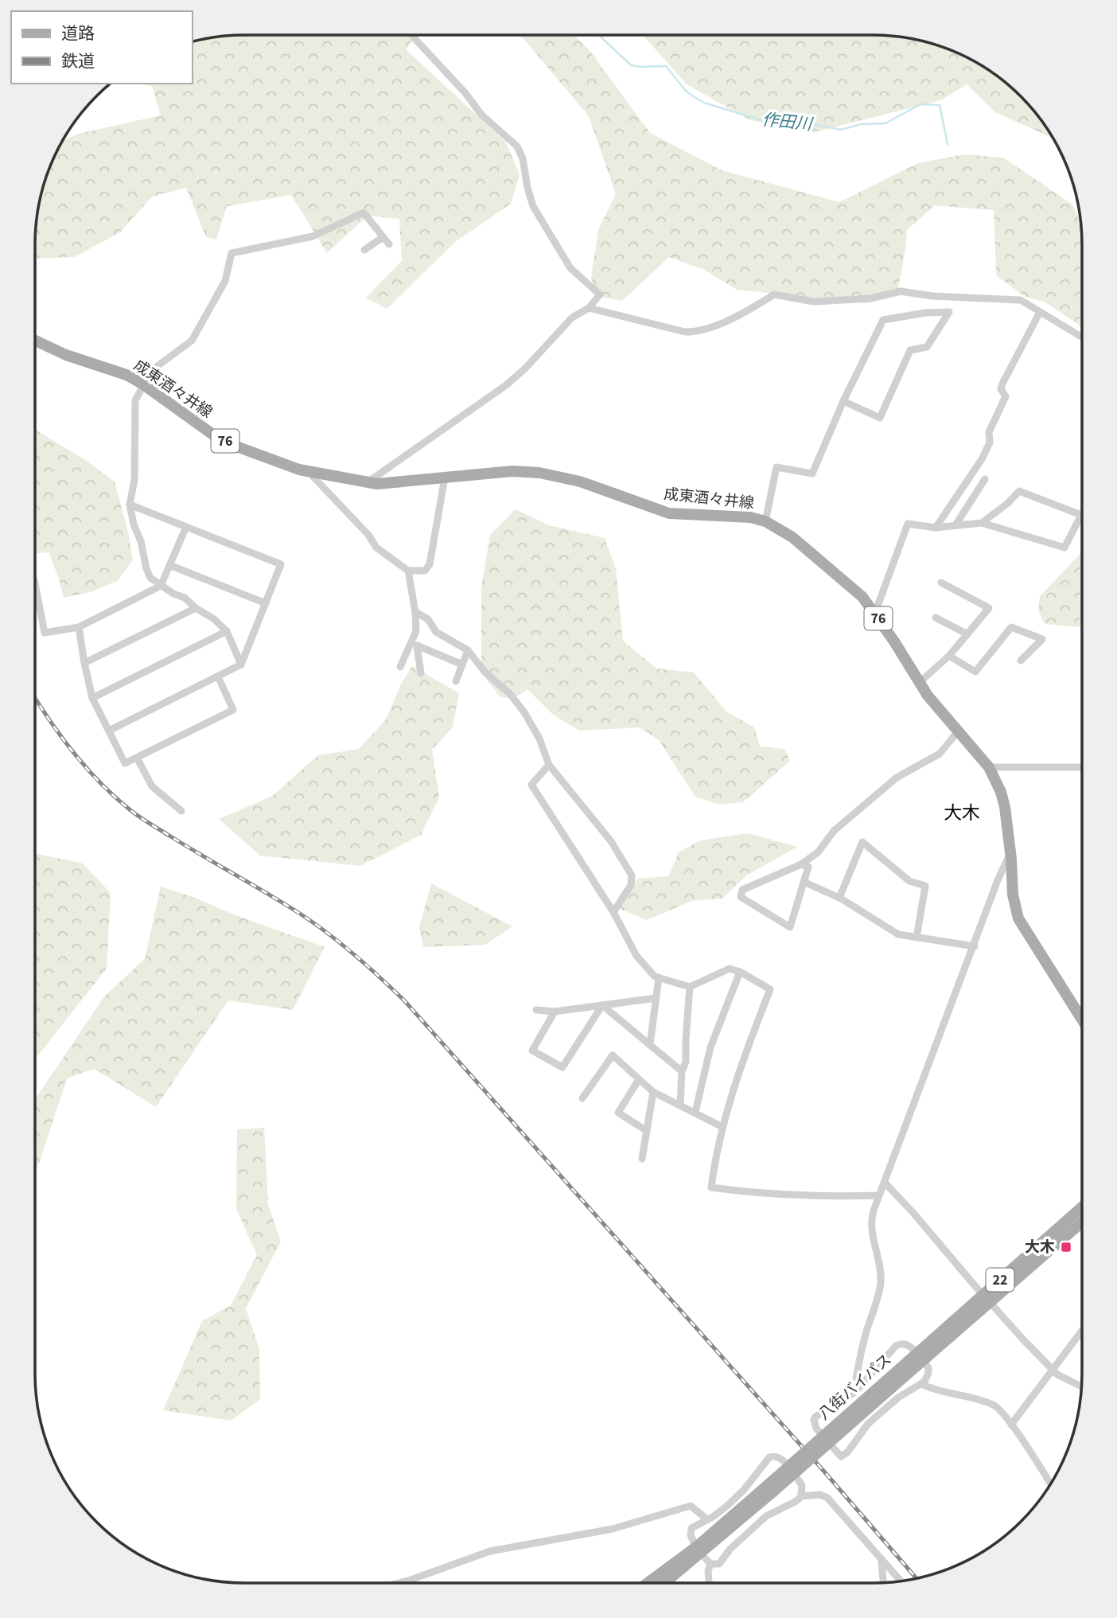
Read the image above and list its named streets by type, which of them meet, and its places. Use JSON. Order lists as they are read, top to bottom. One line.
{"streets":{"main road":["成東酒々井線","76","22","八街バイパス"]},"districts":["大木"],"water":["作田川"],"places":{"transit":["大木"]},"legend":["道路","鉄道"]}
